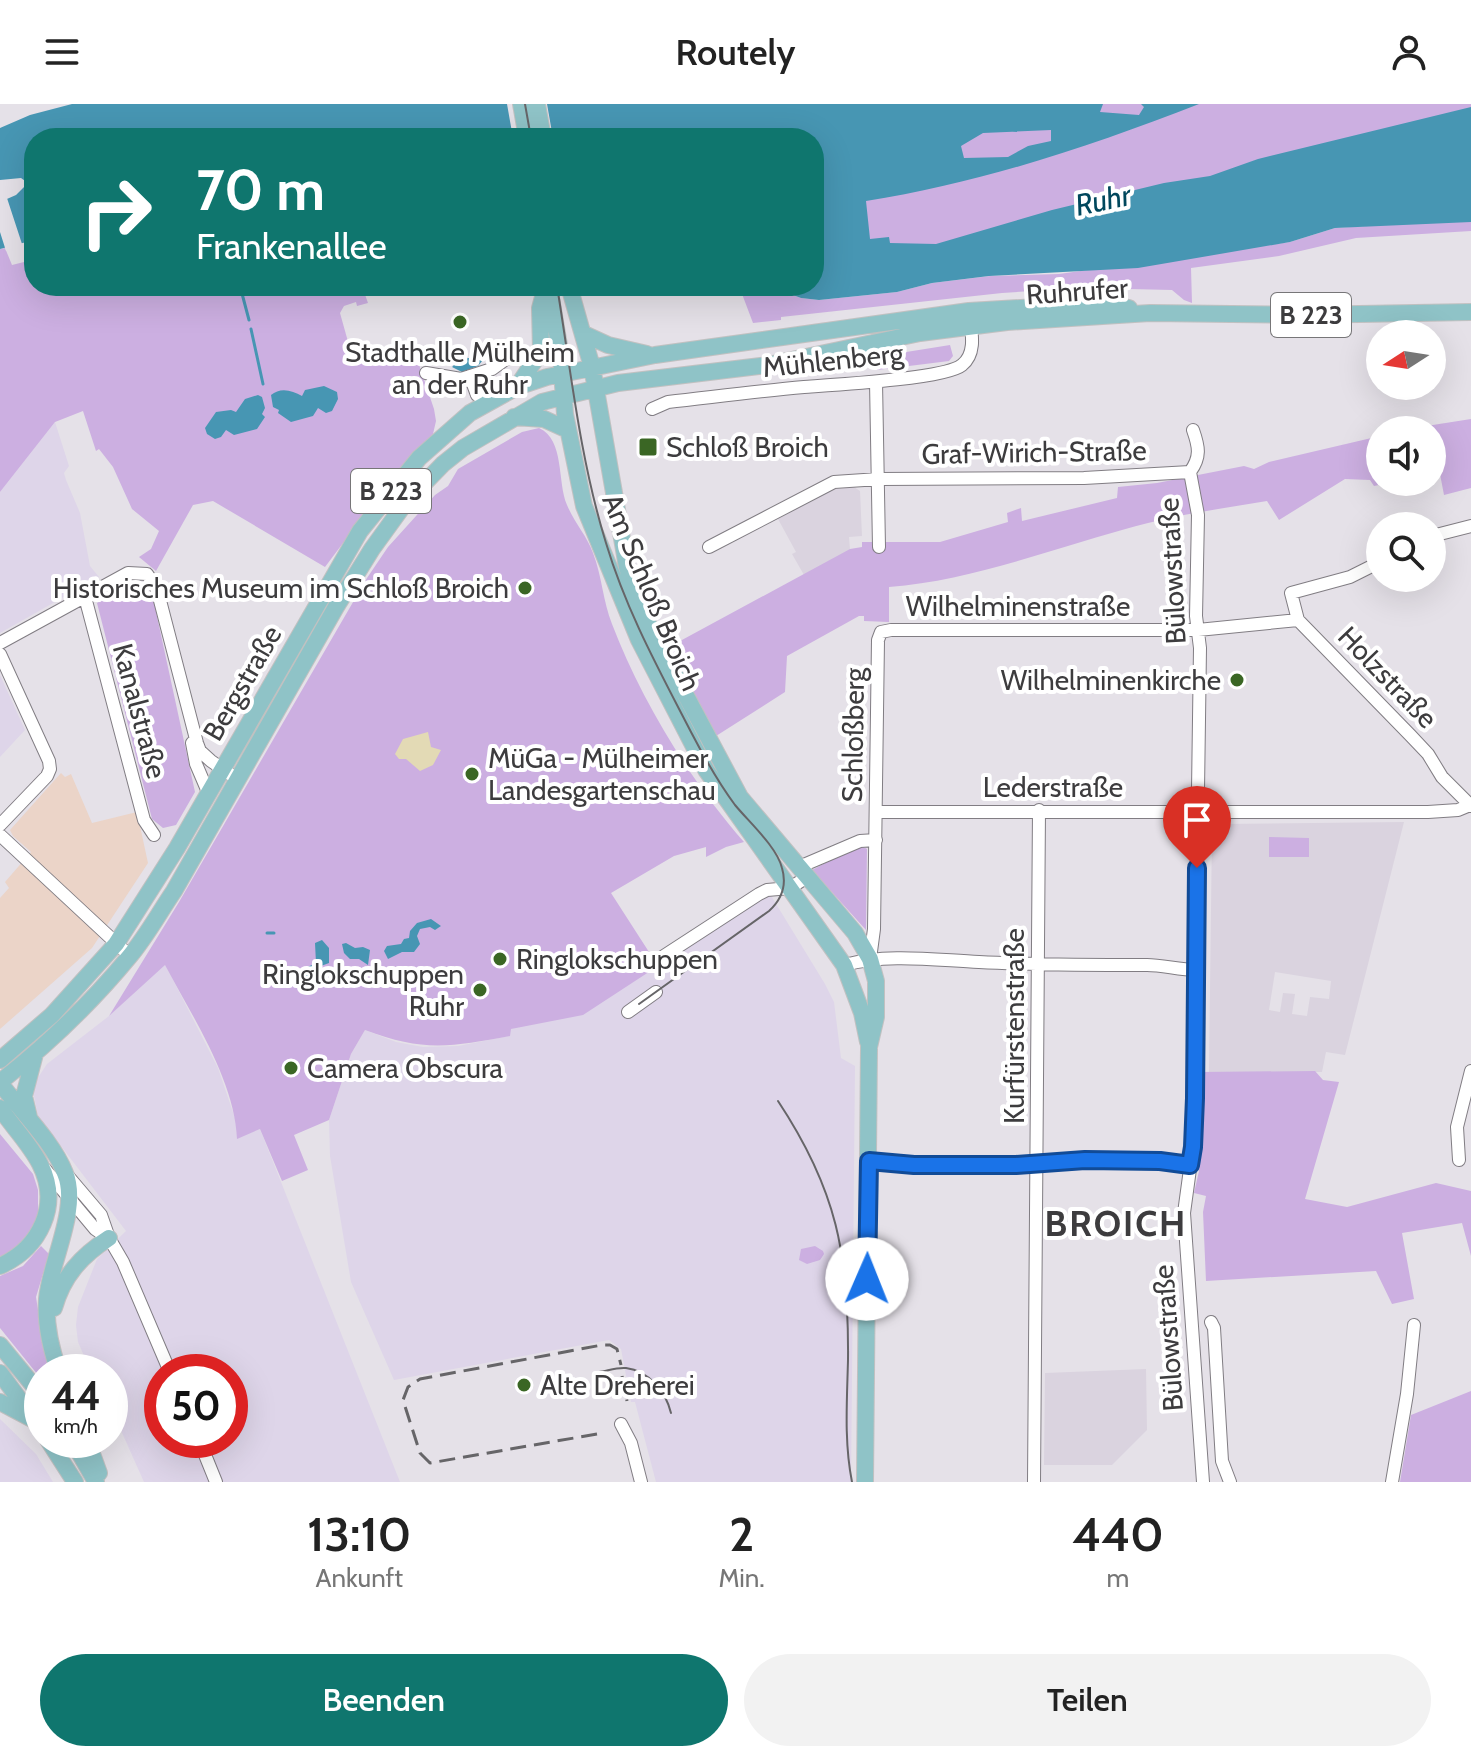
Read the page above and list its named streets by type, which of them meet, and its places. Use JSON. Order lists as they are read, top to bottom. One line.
{"streets":{"main road":["Ruhrufer","B 223","Am Schloß Broich","Bergstraße"],"street":["Mühlenberg","Graf-Wirich-Straße","Bülowstraße","Wilhelminenstraße","Holzstraße","Kanalstraße","Schloßberg","Lederstraße","Kurfürstenstraße"]},"crossings":[["Ruhrufer","Mühlenberg"],["Ruhrufer","Am Schloß Broich"],["Ruhrufer","Bergstraße"],["Graf-Wirich-Straße","Bülowstraße"],["Bülowstraße","Wilhelminenstraße"],["Bülowstraße","Lederstraße"],["Am Schloß Broich","Bergstraße"],["Am Schloß Broich","Schloßberg"],["Wilhelminenstraße","Holzstraße"],["Wilhelminenstraße","Schloßberg"],["Holzstraße","Lederstraße"],["Schloßberg","Lederstraße"],["Lederstraße","Kurfürstenstraße"]],"districts":["BROICH"],"water":["Ruhr"],"places":{"other":["Stadthalle Mülheim an der Ruhr","Historisches Museum im Schloß Broich","Wilhelminenkirche","MüGa - Mülheimer Landesgartenschau","Ringlokschuppen","Ringlokschuppen Ruhr","Camera Obscura","Alte Dreherei"],"transit":["Schloß Broich"]},"north":"left","page":{"header":"Routely","turn":["70 m","Frankenallee"],"speed":"44 km/h","limit":"50","eta":["13:10","Ankunft","2","Min.","440","m"],"buttons":["Beenden","Teilen"]}}
